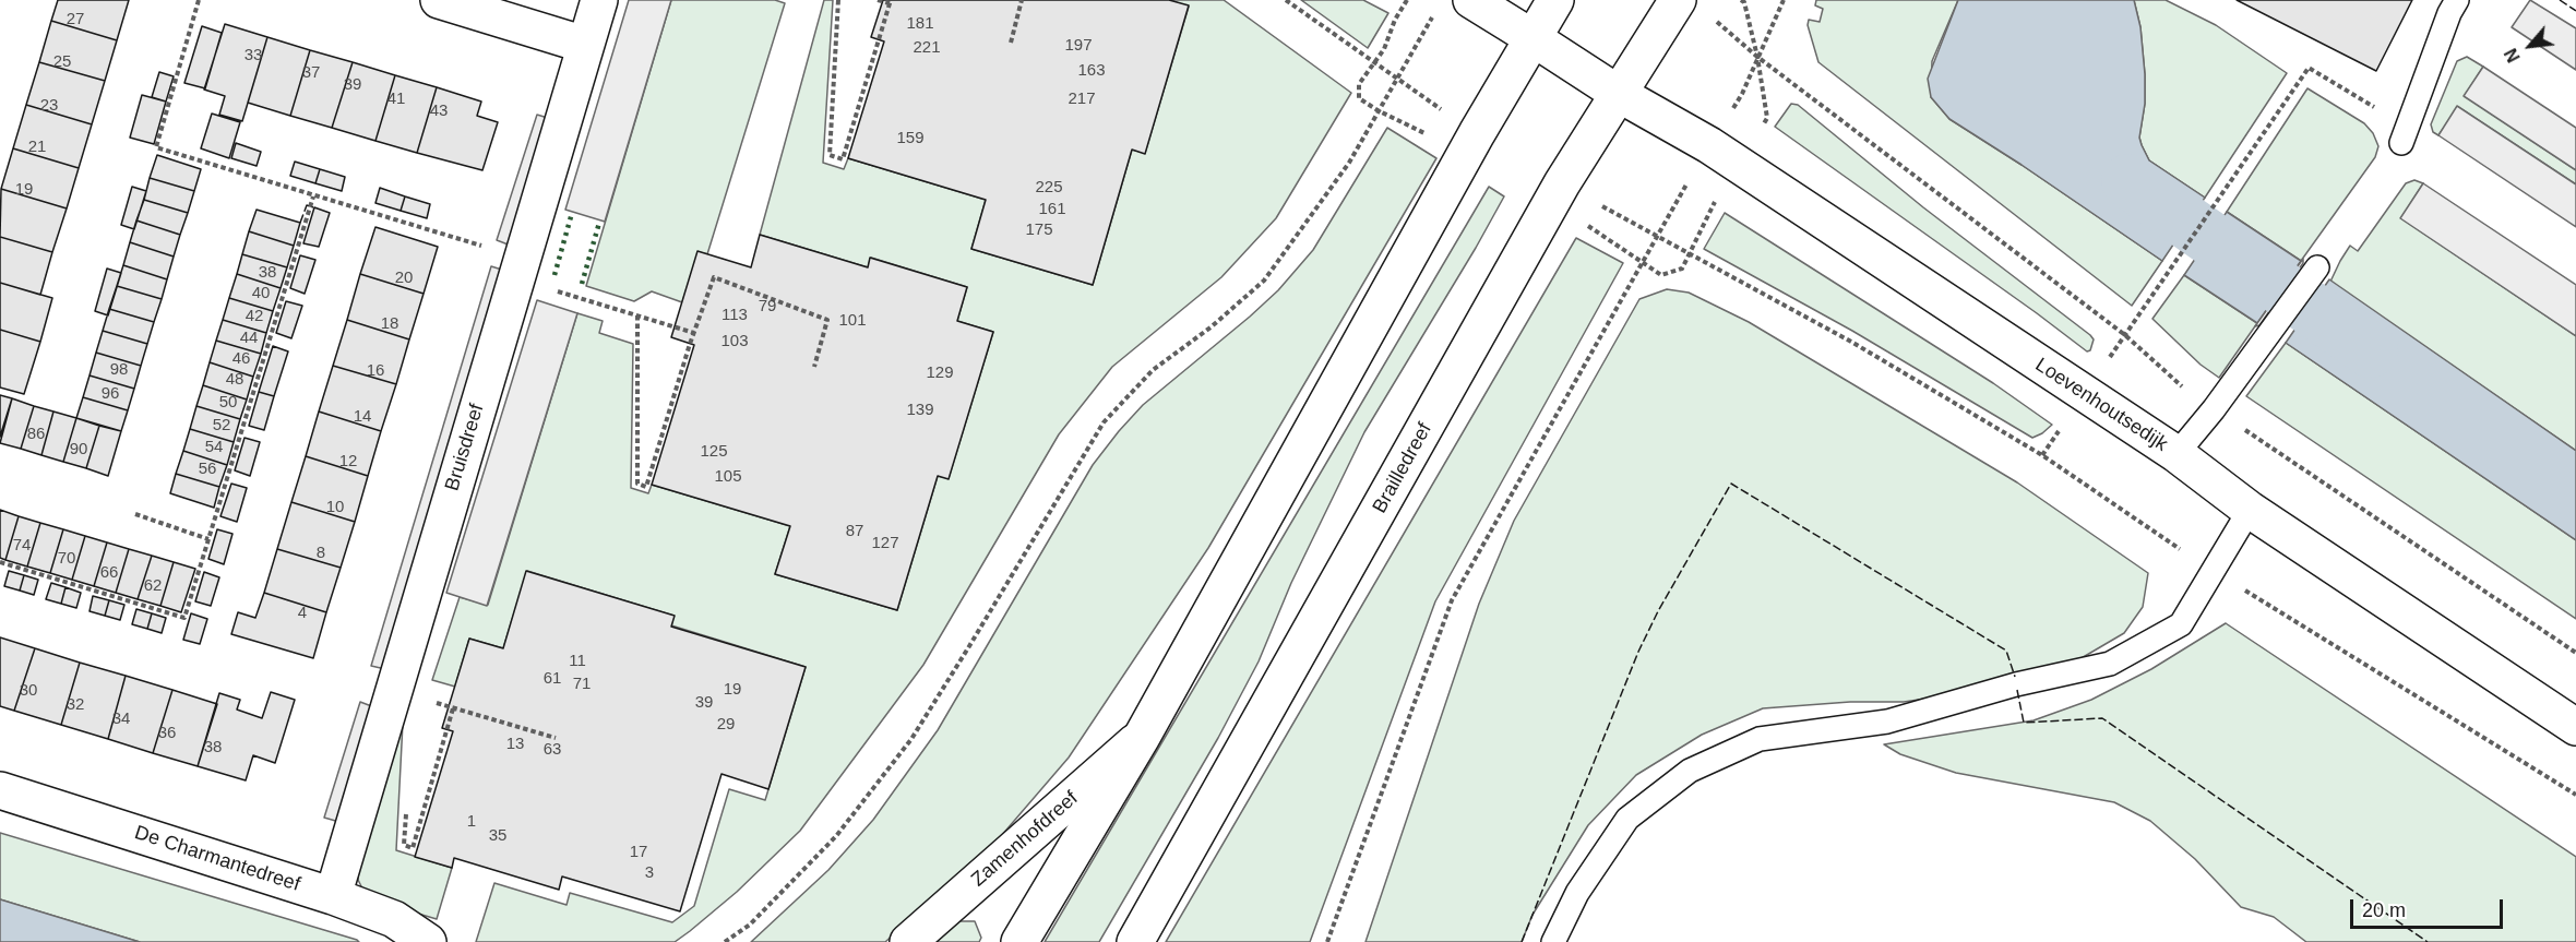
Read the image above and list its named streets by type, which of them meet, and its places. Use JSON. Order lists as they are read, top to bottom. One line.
{"streets":{"street":["Loevenhoutsedijk","Bruisdreef","Brailledreef","Zamenhofdreef","De Charmantedreef"]},"crossings":[["Loevenhoutsedijk","Brailledreef"],["Bruisdreef","De Charmantedreef"]],"house_numbers":["27","181","197","221","33","25","163","37","39","41","217","23","43","159","21","225","19","161","175","38","20","40","79","113","42","101","18","44","103","46","98","16","129","48","96","50","139","14","52","86","54","90","125","12","56","105","10","87","127","74","8","70","66","62","4","11","61","71","19","30","39","32","34","29","36","13","38","63","1","35","17","3"],"scale_bar":"20 m","north":"bottom left"}
